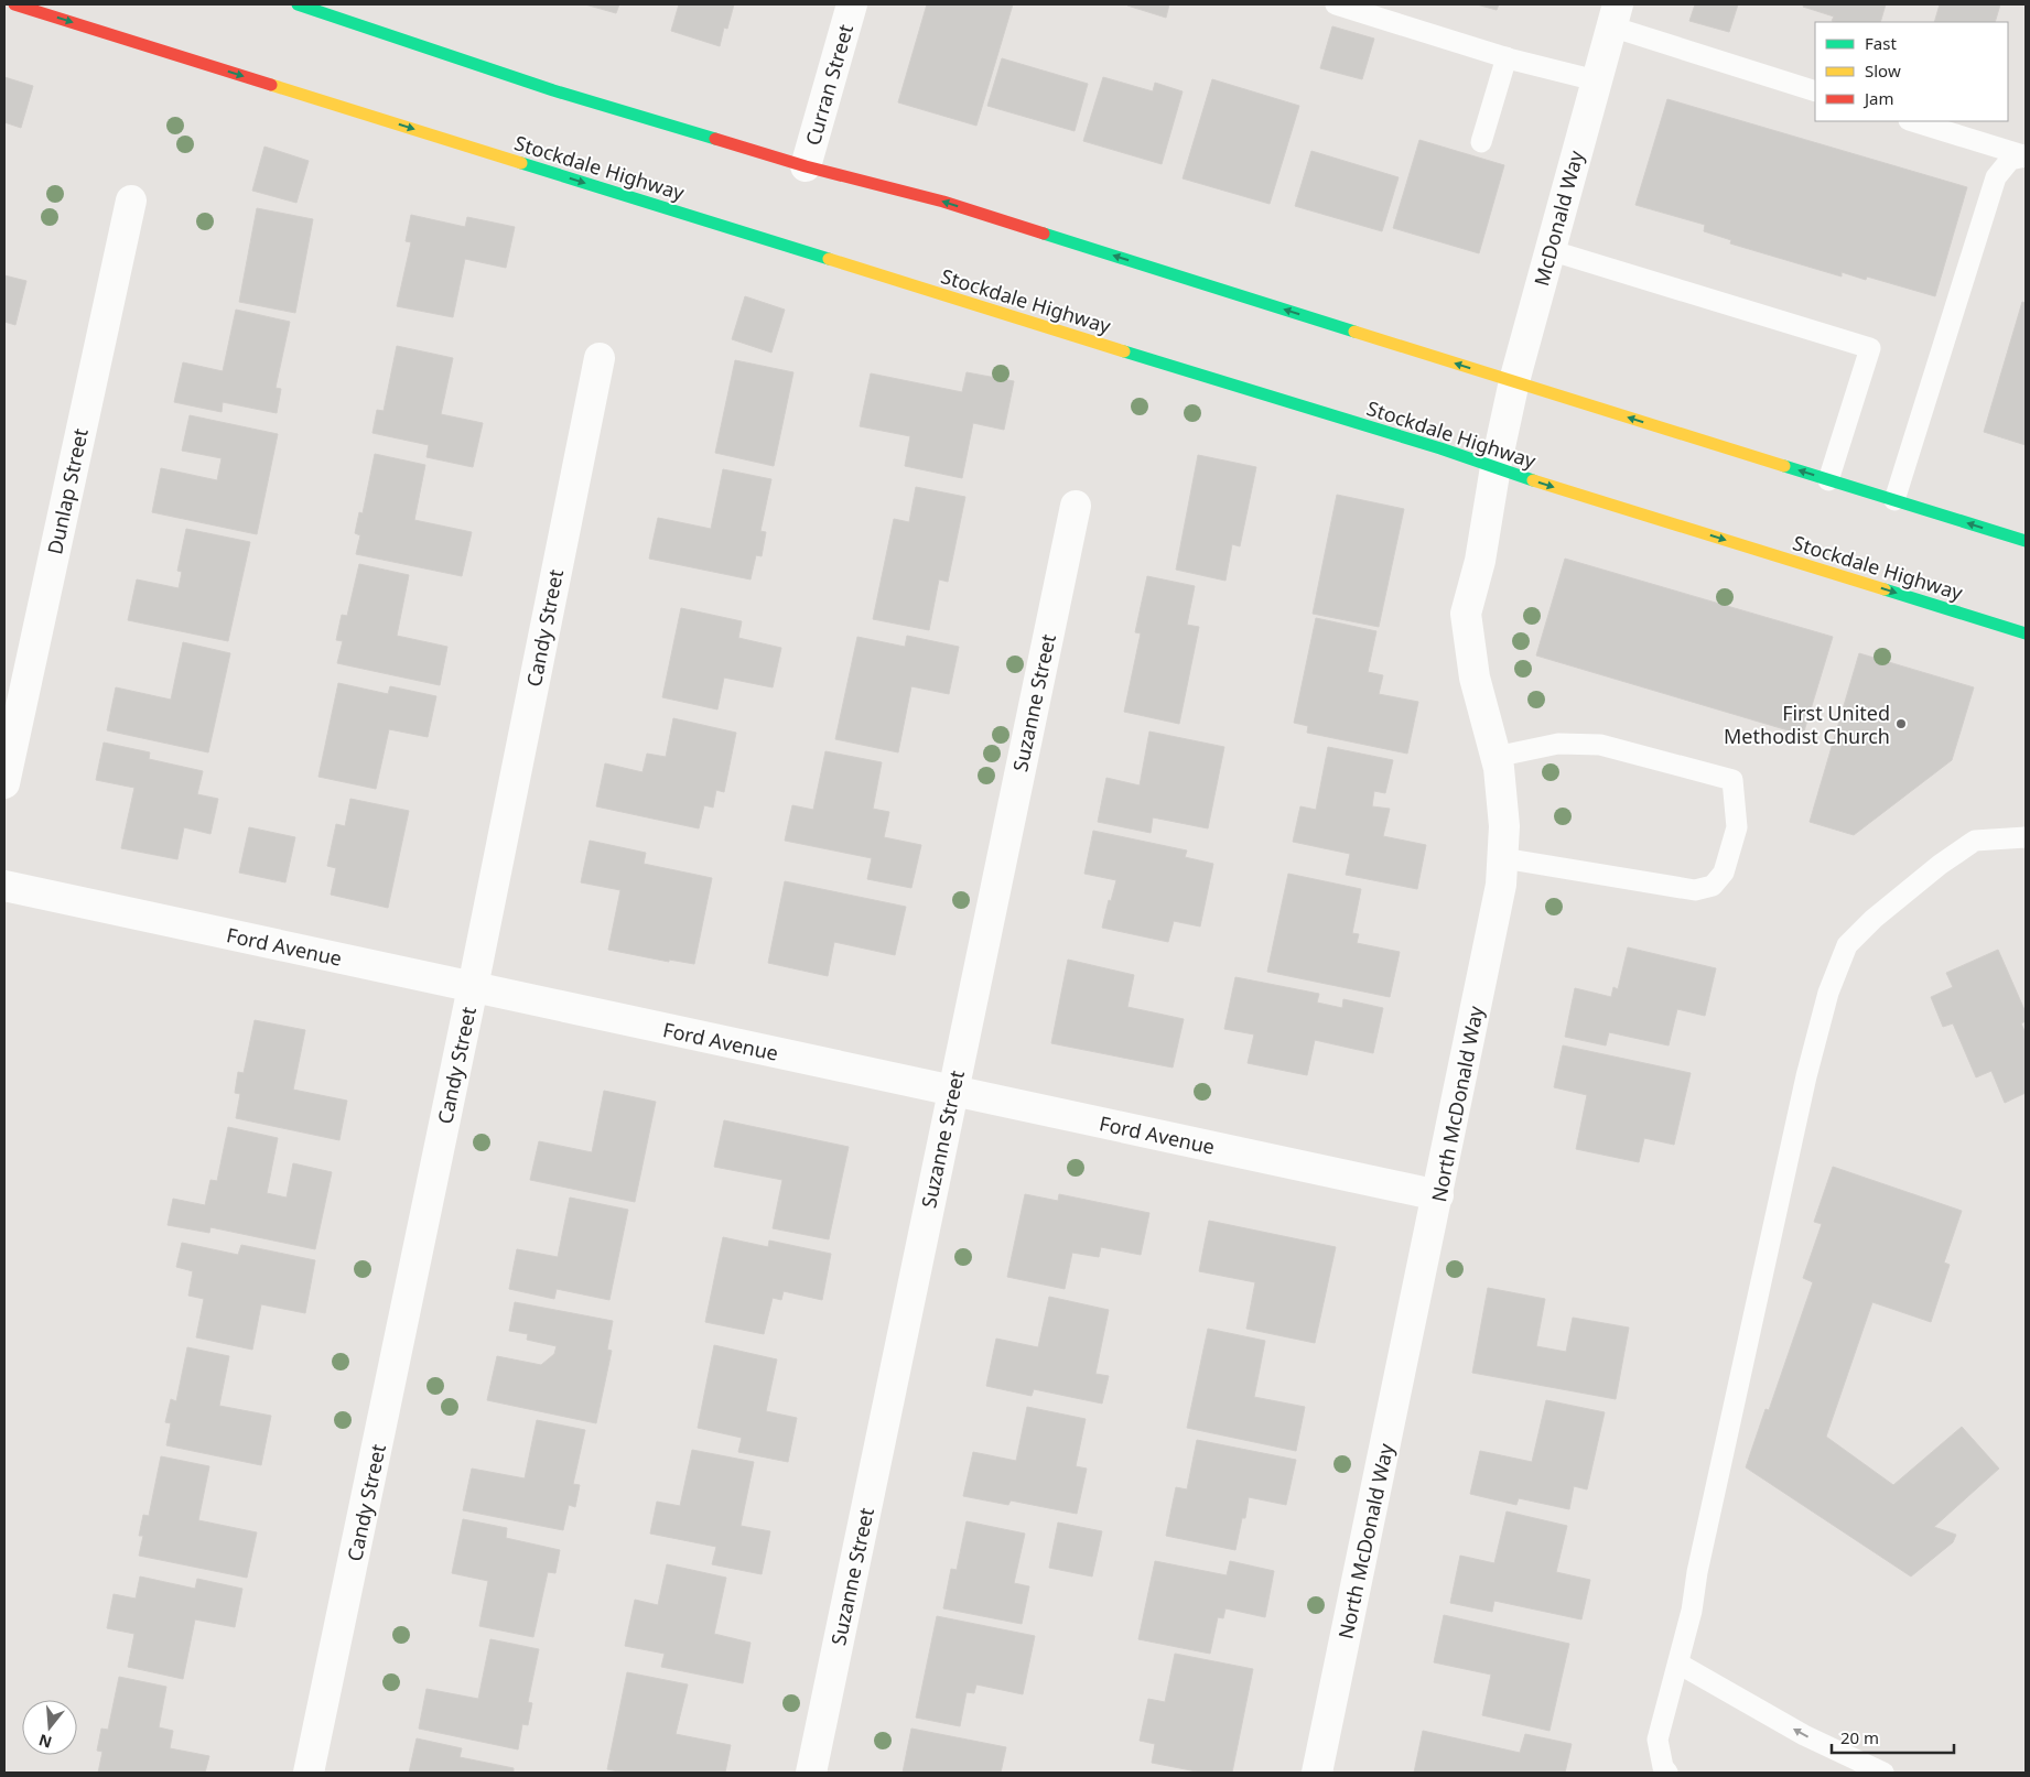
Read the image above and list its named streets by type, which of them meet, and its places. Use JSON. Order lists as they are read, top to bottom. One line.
{"streets":{"main road":["Stockdale Highway"],"street":["Curran Street","McDonald Way","Dunlap Street","Candy Street","Suzanne Street","Ford Avenue","North McDonald Way"]},"crossings":[["Stockdale Highway","North McDonald Way"],["McDonald Way","North McDonald Way"],["Candy Street","Ford Avenue"],["Suzanne Street","Ford Avenue"],["Ford Avenue","North McDonald Way"]],"places":["First United Methodist Church"],"legend":["Fast","Slow","Jam"],"scale_bar":"20 m","north":"bottom"}
